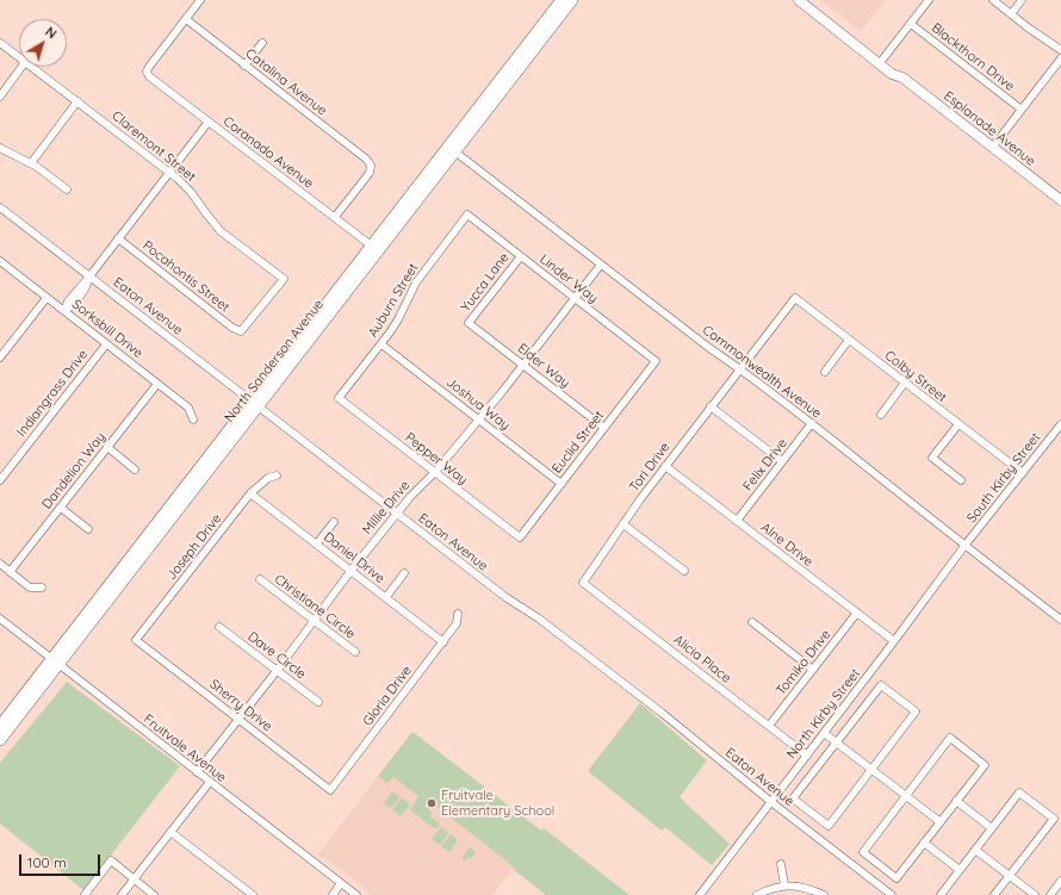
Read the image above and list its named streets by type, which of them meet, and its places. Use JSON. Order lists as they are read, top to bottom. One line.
{"streets":{"highway":["North Sanderson Avenue"],"main road":["Esplanade Avenue"],"street":["Blackthorn Drive","Catalina Avenue","Claremont Street","Coranado Avenue","Pocahontis Street","Linder Way","Yucca Lane","Auburn Street","Eaton Avenue","Sorksbill Drive","Elder Way","Commonwealth Avenue","Colby Street","Indiangrass Drive","Joshua Way","Euclid Street","Pepper Way","Felix Drive","Tori Drive","Dandelion Way","South Kirby Street","Millie Drive","Alne Drive","Joseph Drive","Daniel Drive","Christiane Circle","Dave Circle","Alicia Place","Tomiko Drive","Gloria Drive","Sherry Drive","North Kirby Street","Fruitvale Avenue"]},"crossings":[["Catalina Avenue","Coranado Avenue"],["Claremont Street","Pocahontis Street"],["Coranado Avenue","North Sanderson Avenue"],["Linder Way","Yucca Lane"],["Linder Way","Auburn Street"],["Linder Way","Euclid Street"],["Linder Way","Millie Drive"],["Yucca Lane","Elder Way"],["Auburn Street","Joshua Way"],["Auburn Street","Pepper Way"],["Eaton Avenue","North Sanderson Avenue"],["Eaton Avenue","Millie Drive"],["Eaton Avenue","North Kirby Street"],["Sorksbill Drive","Indiangrass Drive"],["Sorksbill Drive","Dandelion Way"],["North Sanderson Avenue","Commonwealth Avenue"],["North Sanderson Avenue","Fruitvale Avenue"],["Elder Way","Euclid Street"],["Elder Way","Millie Drive"],["Commonwealth Avenue","Felix Drive"],["Commonwealth Avenue","Tori Drive"],["Commonwealth Avenue","South Kirby Street"],["Commonwealth Avenue","Millie Drive"],["Commonwealth Avenue","North Kirby Street"],["Colby Street","Tori Drive"],["Colby Street","South Kirby Street"],["Joshua Way","Euclid Street"],["Joshua Way","Millie Drive"],["Euclid Street","Pepper Way"],["Pepper Way","Millie Drive"],["Felix Drive","Alne Drive"],["Tori Drive","Alne Drive"],["Tori Drive","Alicia Place"],["South Kirby Street","North Kirby Street"],["Millie Drive","Daniel Drive"],["Millie Drive","Christiane Circle"],["Millie Drive","Dave Circle"],["Millie Drive","Sherry Drive"],["Millie Drive","Fruitvale Avenue"],["Alne Drive","Tomiko Drive"],["Alne Drive","North Kirby Street"],["Joseph Drive","Daniel Drive"],["Joseph Drive","Sherry Drive"],["Daniel Drive","Gloria Drive"],["Alicia Place","Tomiko Drive"],["Alicia Place","North Kirby Street"],["Gloria Drive","Sherry Drive"]],"places":["Fruitvale Elementary School"],"scale_bar":"100 m","north":"top right"}
